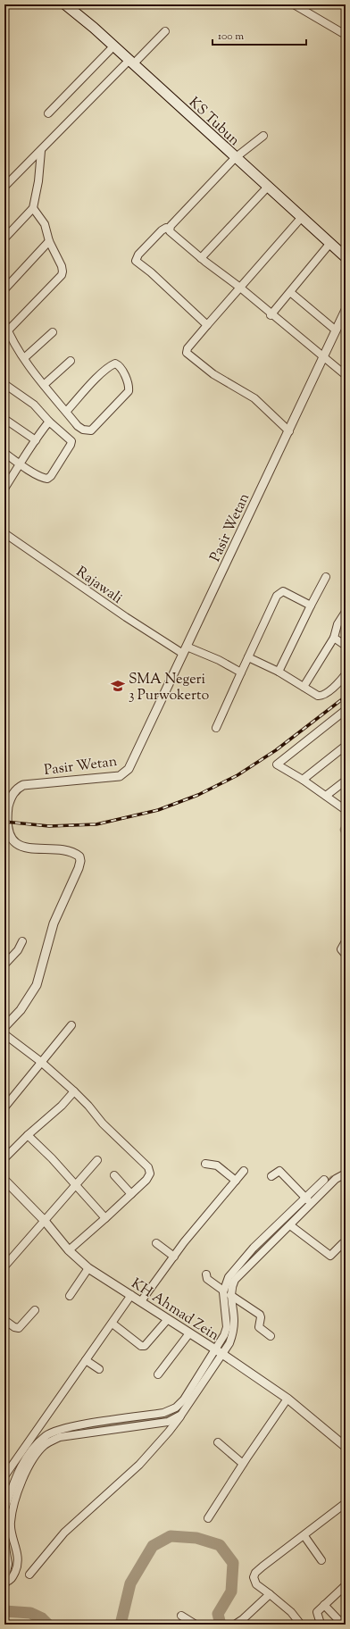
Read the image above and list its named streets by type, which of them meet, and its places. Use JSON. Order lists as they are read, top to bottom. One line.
{"streets":{"main road":["KS Tubun"],"street":["Pasir Wetan","Rajawali","KH Ahmad Zein"]},"crossings":[["Pasir Wetan","Rajawali"]],"places":{"school or university":["SMA Negeri 3 Purwokerto"]},"scale_bar":"100 m"}
